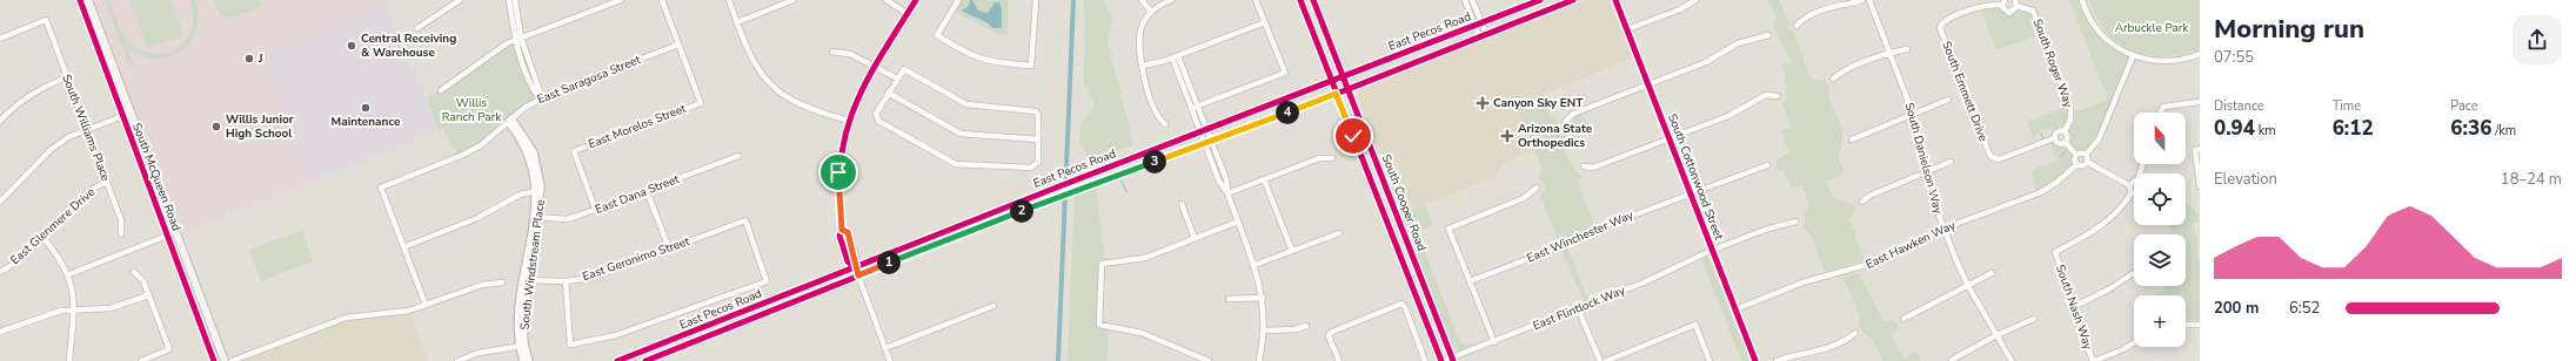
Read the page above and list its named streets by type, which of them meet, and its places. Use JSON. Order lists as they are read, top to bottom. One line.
{"streets":{"main road":["East Pecos Road","South McQueen Road","South Cooper Road"],"street":["South Roger Way","East Saragosa Street","South Emmett Drive","East Morelos Street","South Williams Place","South Danielson Way","South Cottonwood Street","East Dana Street","East Glenmere Drive","East Winchester Way","East Hawken Way","East Geronimo Street","South Windstream Place","South Nash Way","East Flintlock Way"]},"crossings":[["East Pecos Road","South Cooper Road"],["South Roger Way","South Emmett Drive"],["East Saragosa Street","East Morelos Street"],["East Saragosa Street","South Windstream Place"],["East Morelos Street","East Dana Street"],["South Williams Place","East Glenmere Drive"],["South Danielson Way","East Hawken Way"],["South Cottonwood Street","East Winchester Way"],["South Cottonwood Street","East Hawken Way"],["South Cottonwood Street","East Flintlock Way"],["East Dana Street","South Windstream Place"],["South Cooper Road","East Flintlock Way"],["East Geronimo Street","South Windstream Place"]],"parks":["Arbuckle Park","Willis Ranch Park"],"places":{"other":["Central Receiving & Warehouse","J","Maintenance","Willis Junior High School"],"health":["Canyon Sky ENT","Arizona State Orthopedics"]},"north":"top","page":{"heading":["Morning run","07:55"],"stats":[["Distance","0.94 km"],["Time","6:12"],["Pace","6:36 /km"]],"pins":["4","3","2","1"],"map_buttons":"+","chart":["Elevation","18–24 m"],"list":[{"name":"200 m","note":"6:52"}]}}
